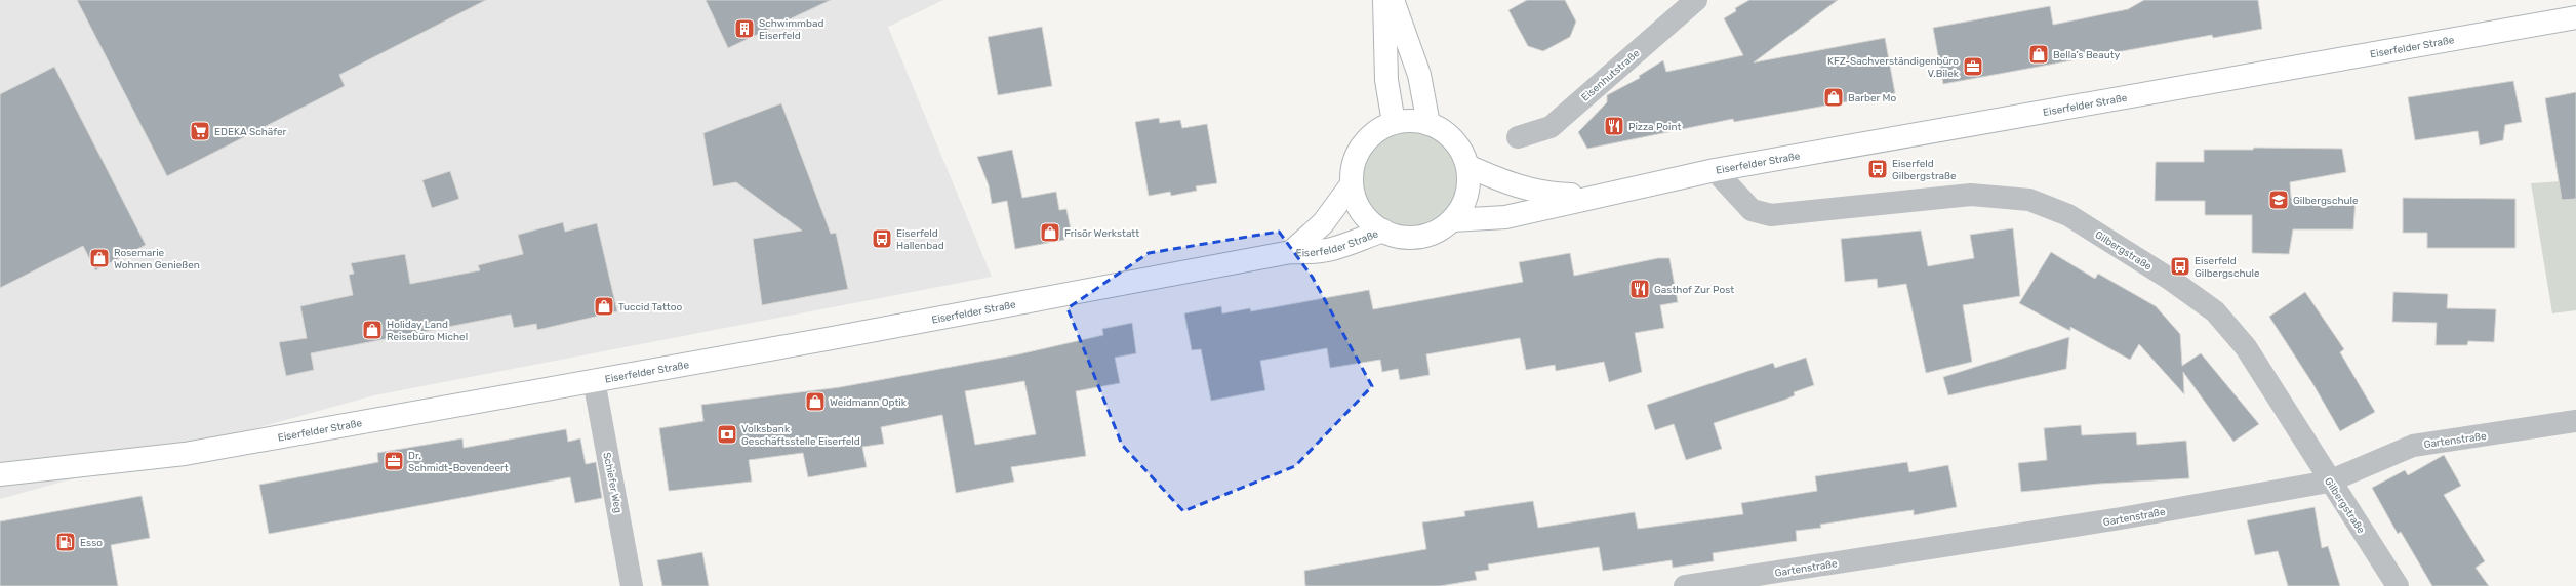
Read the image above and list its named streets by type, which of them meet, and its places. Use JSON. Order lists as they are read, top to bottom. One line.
{"streets":{"main road":["Eiserfelder Straße"],"street":["Eisenhutstraße","Gilbergstraße","Gartenstraße","Schiefer Weg"]},"crossings":[["Eiserfelder Straße","Gilbergstraße"],["Eiserfelder Straße","Schiefer Weg"],["Gilbergstraße","Gartenstraße"]],"places":{"building":["Schwimmbad Eiserfeld"],"shop":["Bella's Beauty","Barber Mo","Frisör Werkstatt","Rosemarie Wohnen Genießen","Tuccid Tattoo","Holiday Land Reisebüro Michel","Weidmann Optik"],"office":["KFZ-Sachverständigenbüro V.Bilek","Dr. Schmidt-Bovendeert"],"restaurant":["Pizza Point","Gasthof Zur Post"],"supermarket":["EDEKA Schäfer"],"bus stop":["Eiserfeld Gilbergstraße","Eiserfeld Hallenbad","Eiserfeld Gilbergschule"],"school or university":["Gilbergschule"],"bank":["Volksbank Geschäftsstelle Eiserfeld"],"fuel station":["Esso"]}}
